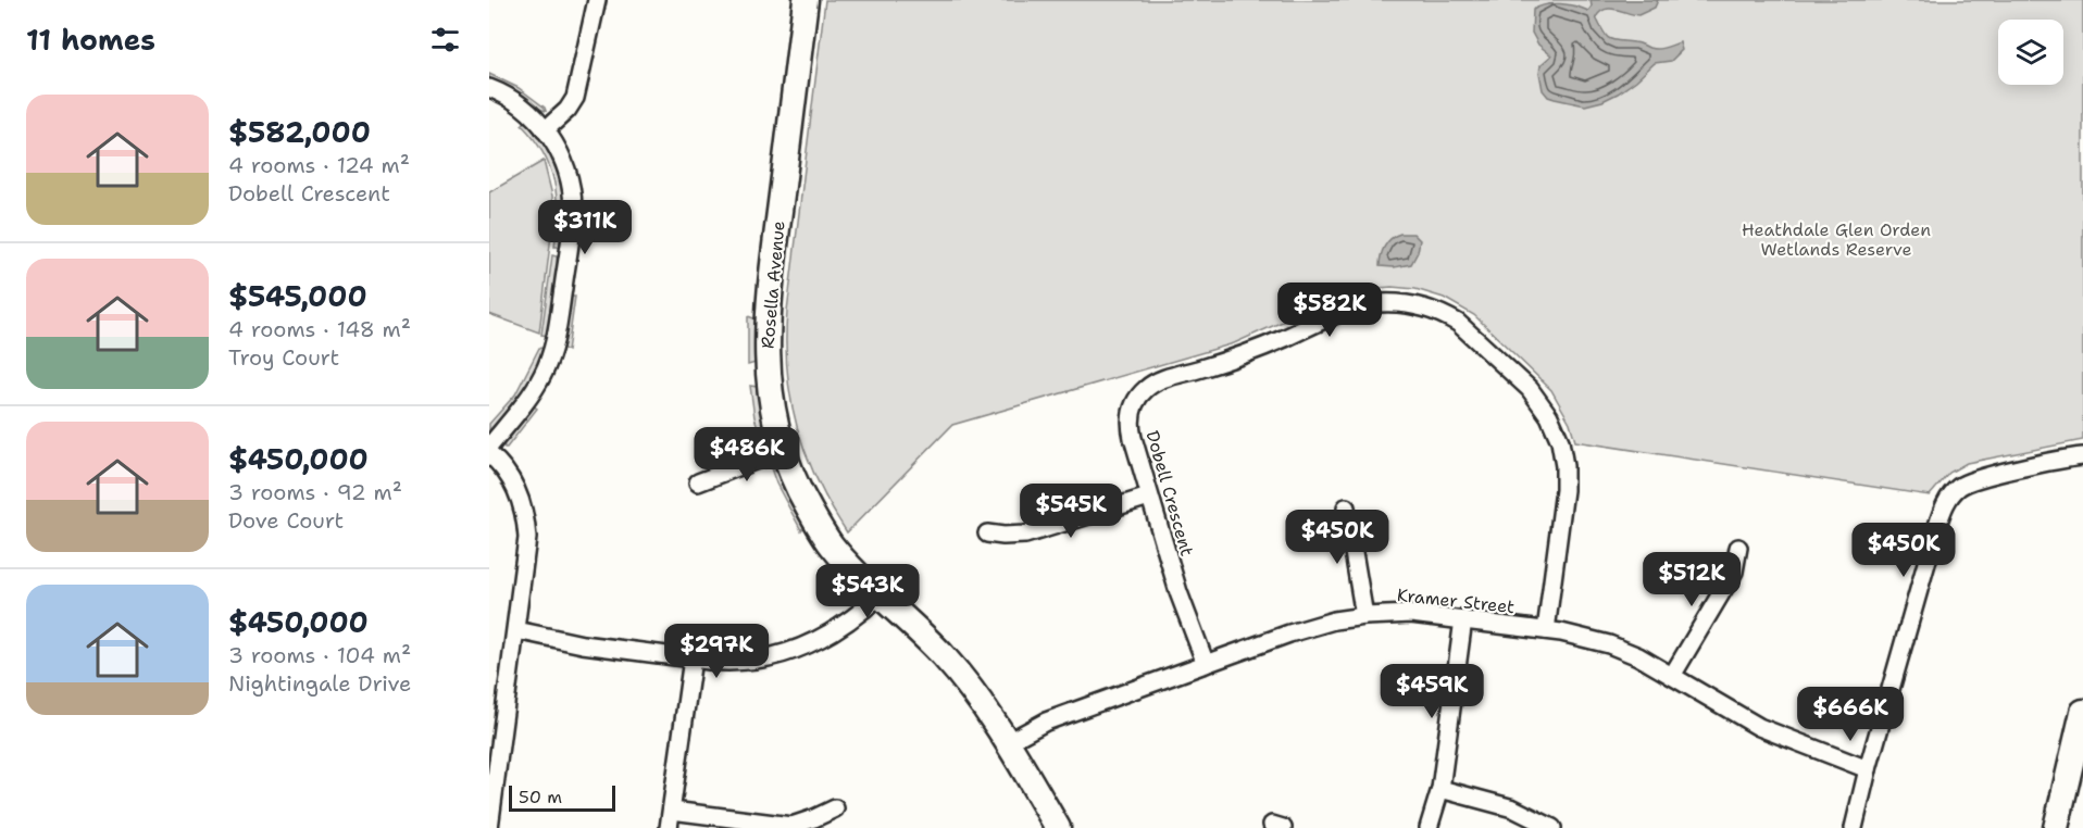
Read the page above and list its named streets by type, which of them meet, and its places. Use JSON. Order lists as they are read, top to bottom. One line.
{"streets":{"street":["Rosella Avenue","Dobell Crescent","Kramer Street"]},"crossings":[["Rosella Avenue","Kramer Street"],["Dobell Crescent","Kramer Street"]],"parks":["Heathdale Glen Orden Wetlands Reserve"],"scale_bar":"50 m","page":{"heading":"11 homes","list":[{"name":"$582,000","note":"4 rooms · 124 m² · Dobell Crescent"},{"name":"$545,000","note":"4 rooms · 148 m² · Troy Court"},{"name":"$450,000","note":"3 rooms · 92 m² · Dove Court"},{"name":"$450,000","note":"3 rooms · 104 m² · Nightingale Drive"}],"price":["$311K","$582K","$486K","$545K","$450K","$450K","$512K","$543K","$297K","$459K","$666K"],"scale":"50 m"}}
